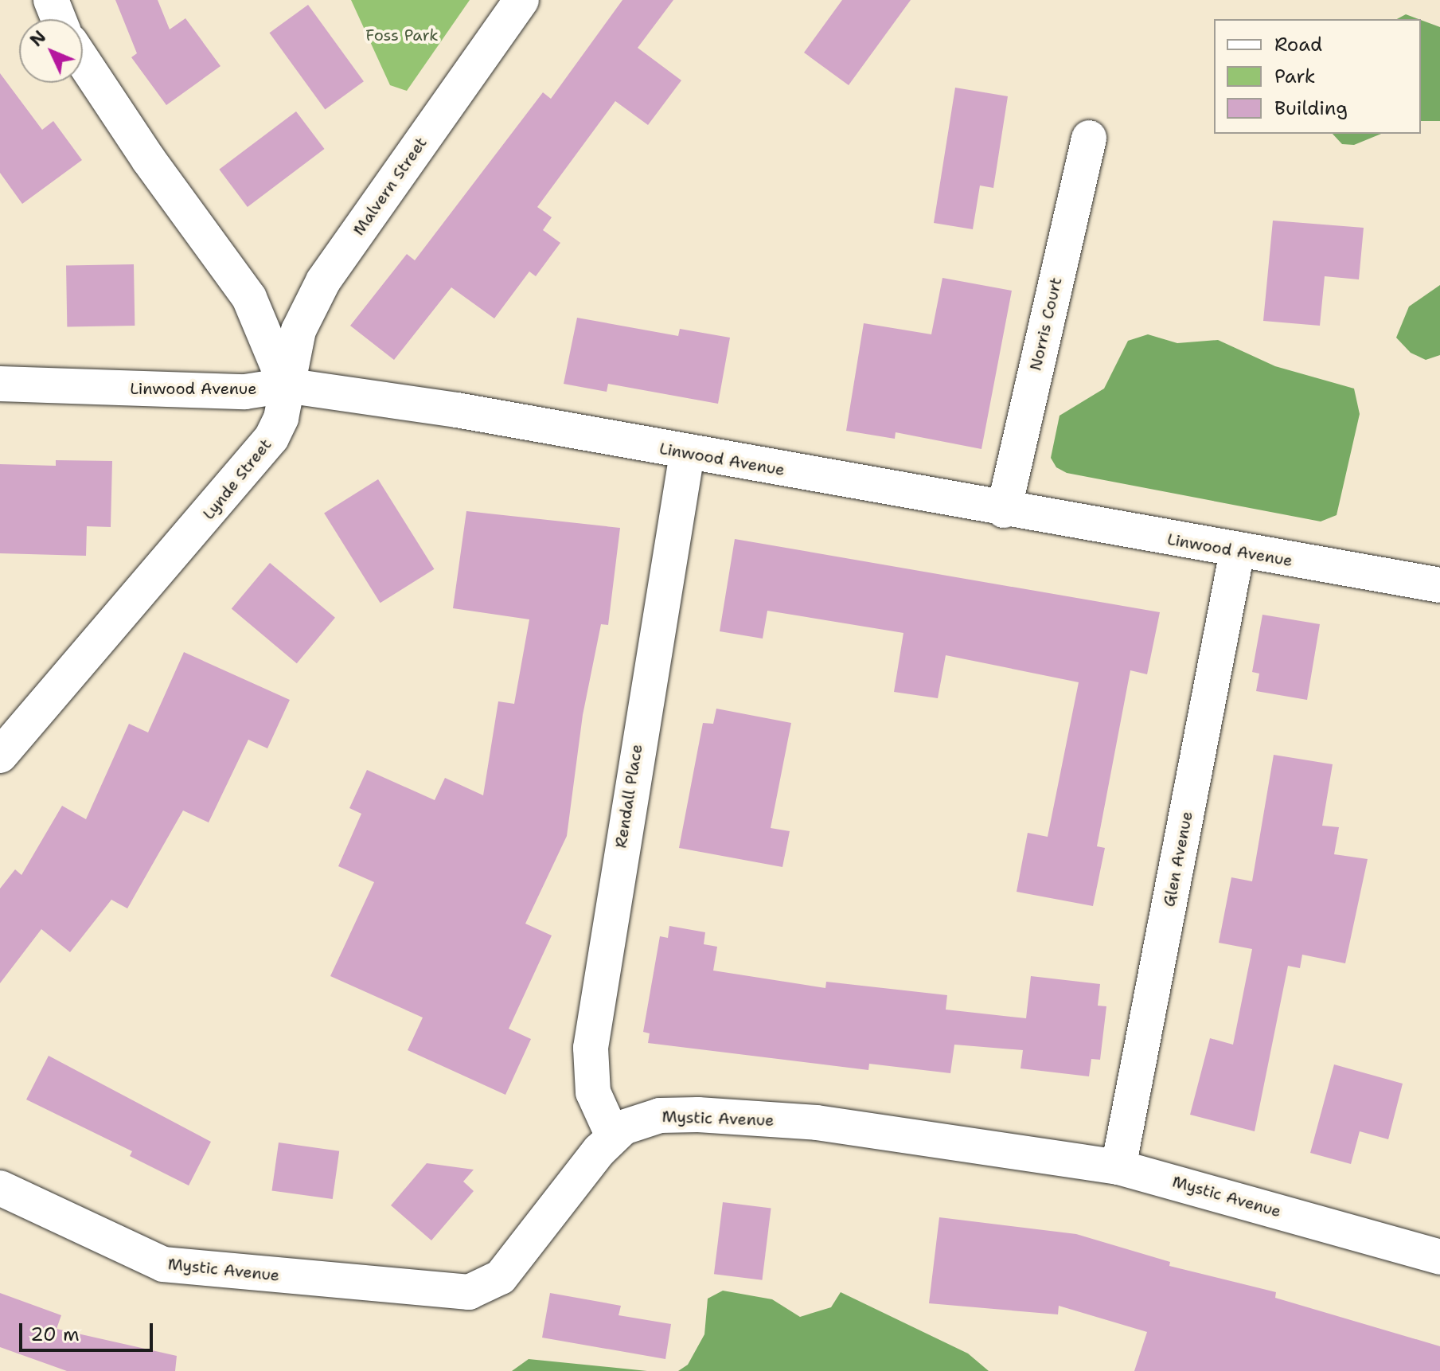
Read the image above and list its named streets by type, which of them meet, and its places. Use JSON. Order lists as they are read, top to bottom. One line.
{"streets":{"street":["Malvern Street","Norris Court","Linwood Avenue","Lynde Street","Rendall Place","Glen Avenue","Mystic Avenue"]},"crossings":[["Malvern Street","Linwood Avenue"],["Malvern Street","Lynde Street"],["Norris Court","Linwood Avenue"],["Linwood Avenue","Lynde Street"],["Linwood Avenue","Rendall Place"],["Linwood Avenue","Glen Avenue"],["Rendall Place","Mystic Avenue"],["Glen Avenue","Mystic Avenue"]],"parks":["Foss Park"],"legend":["Road","Park","Building"],"scale_bar":"20 m","north":"top left"}
